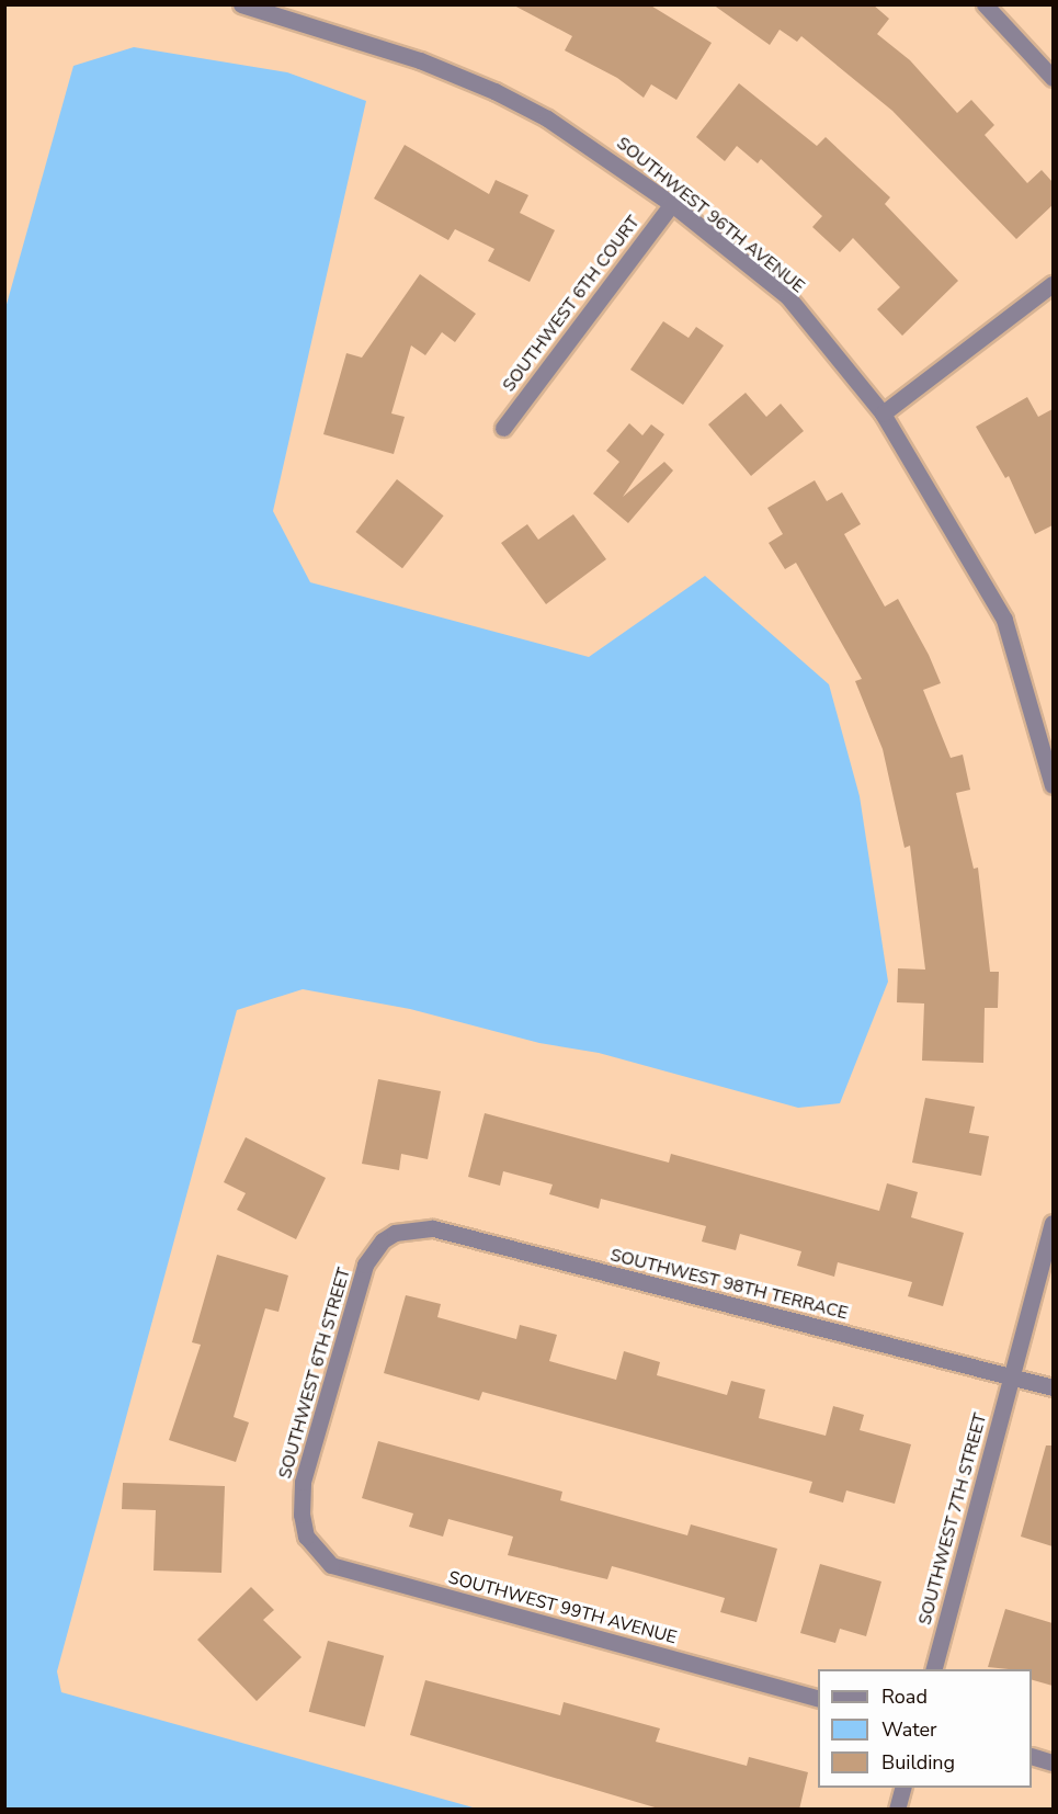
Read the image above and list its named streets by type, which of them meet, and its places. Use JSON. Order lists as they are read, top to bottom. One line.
{"streets":{"street":["SOUTHWEST 96TH AVENUE","SOUTHWEST 6TH COURT","SOUTHWEST 98TH TERRACE","SOUTHWEST 6TH STREET","SOUTHWEST 7TH STREET","SOUTHWEST 99TH AVENUE"]},"crossings":[["SOUTHWEST 96TH AVENUE","SOUTHWEST 6TH COURT"],["SOUTHWEST 98TH TERRACE","SOUTHWEST 6TH STREET"],["SOUTHWEST 98TH TERRACE","SOUTHWEST 7TH STREET"],["SOUTHWEST 6TH STREET","SOUTHWEST 99TH AVENUE"]],"legend":["Road","Water","Building"]}
